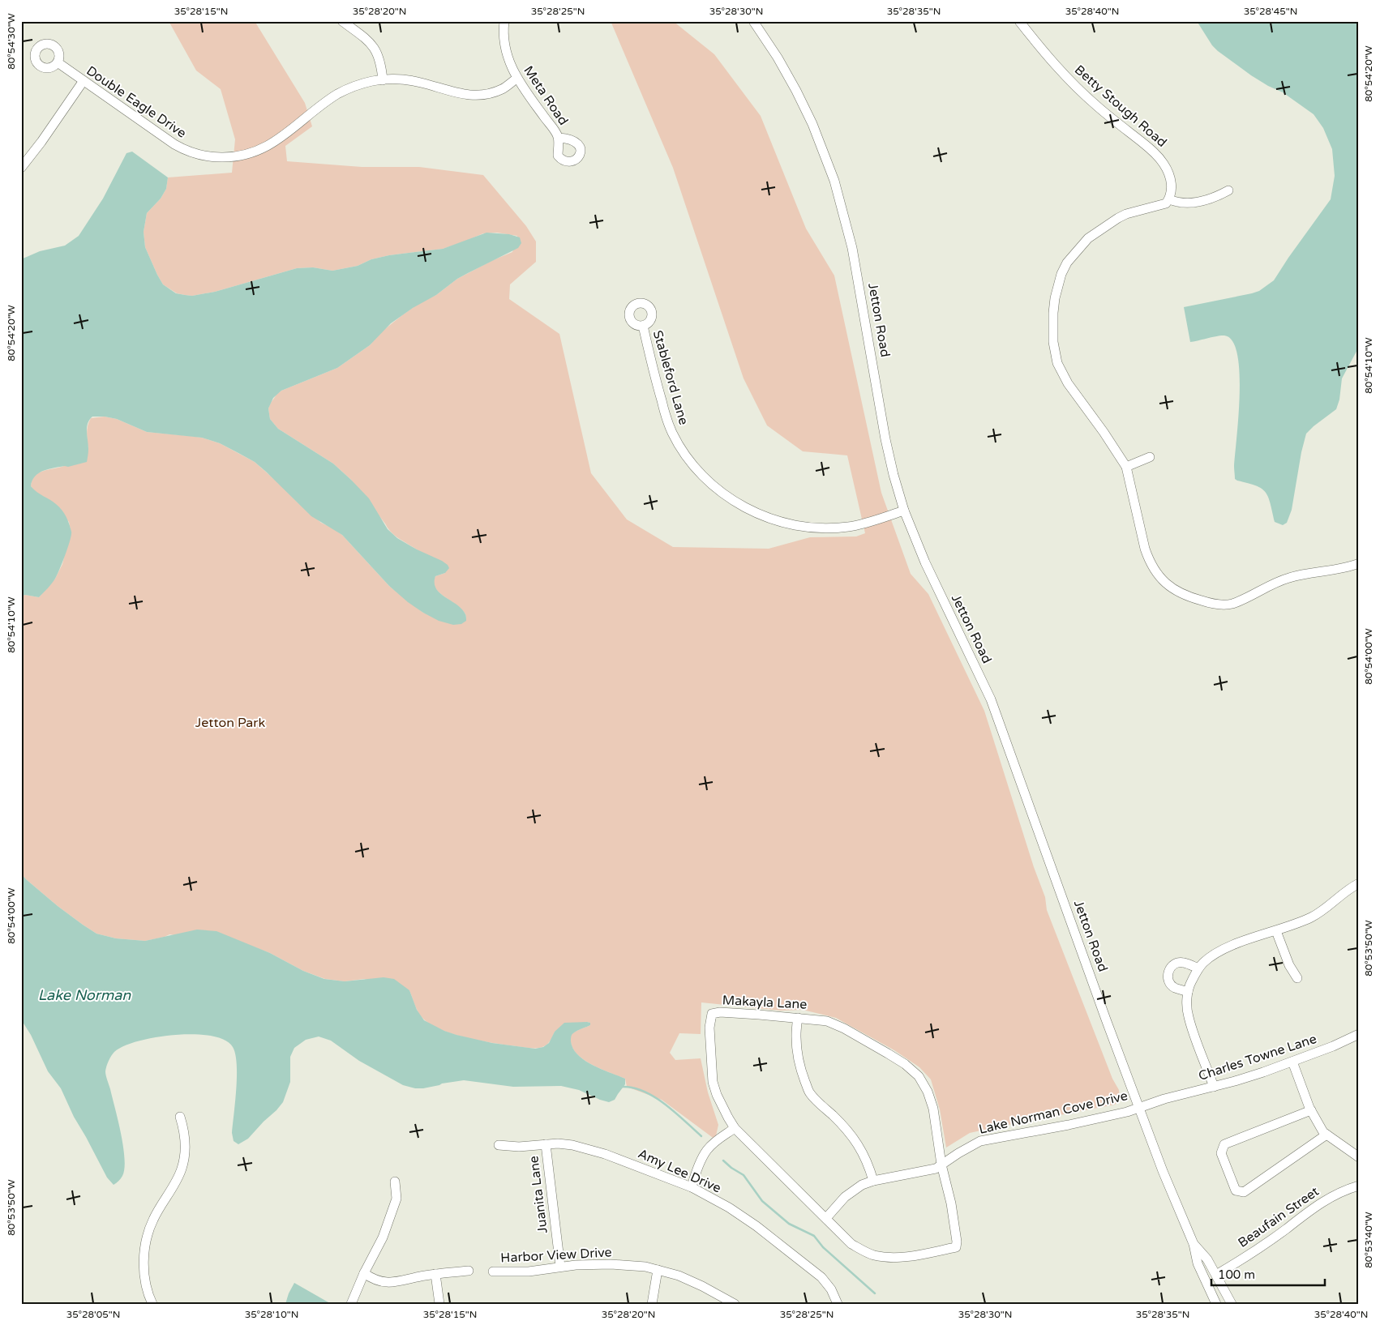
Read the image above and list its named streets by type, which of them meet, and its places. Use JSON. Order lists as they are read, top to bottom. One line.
{"streets":{"street":["Meta Road","Double Eagle Drive","Betty Stough Road","Jetton Road","Stableford Lane","Makayla Lane","Charles Towne Lane","Lake Norman Cove Drive","Amy Lee Drive","Juanita Lane","Beaufain Street","Harbor View Drive"]},"crossings":[["Meta Road","Double Eagle Drive"],["Jetton Road","Stableford Lane"],["Jetton Road","Charles Towne Lane"],["Jetton Road","Lake Norman Cove Drive"],["Jetton Road","Beaufain Street"],["Makayla Lane","Lake Norman Cove Drive"],["Charles Towne Lane","Lake Norman Cove Drive"],["Amy Lee Drive","Juanita Lane"],["Juanita Lane","Harbor View Drive"]],"water":["Lake Norman"],"parks":["Jetton Park"],"scale_bar":"100 m","coordinates":["35°28'15\"N","35°28'20\"N","35°28'25\"N","35°28'30\"N","35°28'35\"N","35°28'40\"N","35°28'45\"N","80°54'30\"W","80°54'20\"W","80°54'10\"W","80°54'00\"W","80°53'50\"W","80°53'40\"W","35°28'05\"N","35°28'10\"N"]}
